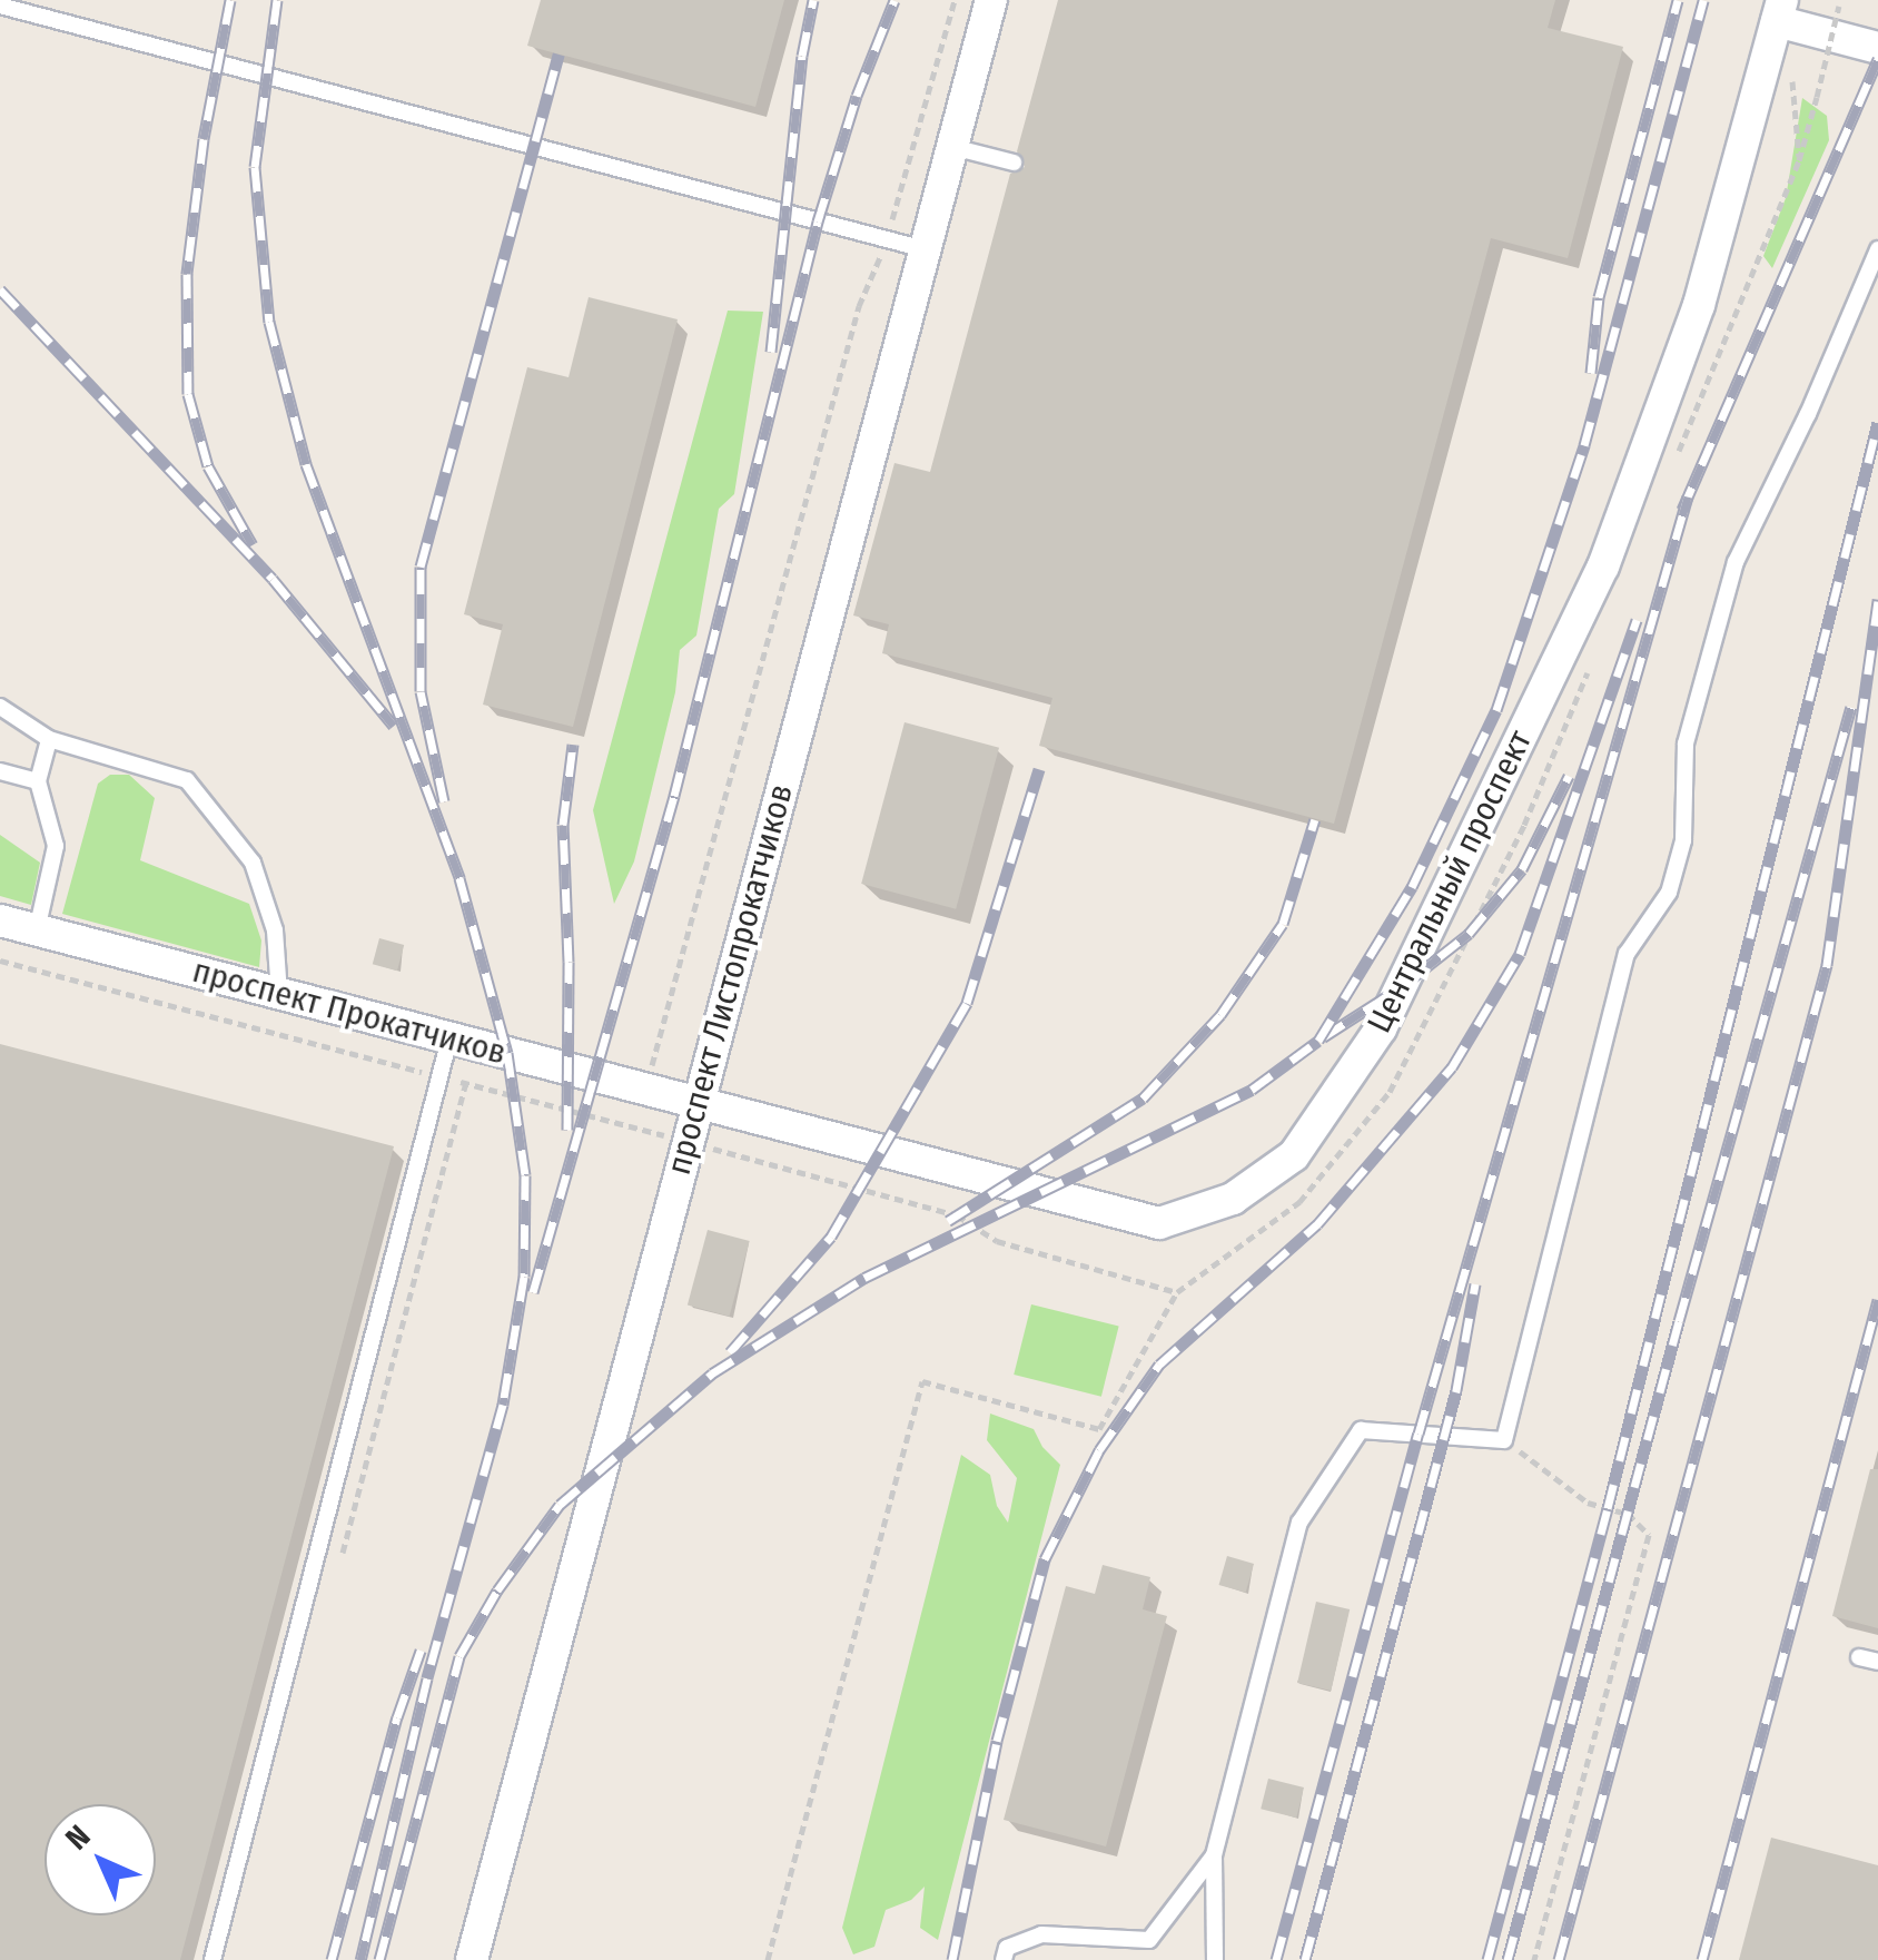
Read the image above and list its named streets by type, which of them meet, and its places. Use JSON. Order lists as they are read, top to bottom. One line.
{"streets":{"street":["Центральный проспект","проспект Листопрокатчиков","проспект Прокатчиков"]},"crossings":[["Центральный проспект","проспект Листопрокатчиков"],["Центральный проспект","проспект Прокатчиков"],["проспект Листопрокатчиков","проспект Прокатчиков"]],"north":"top left"}
